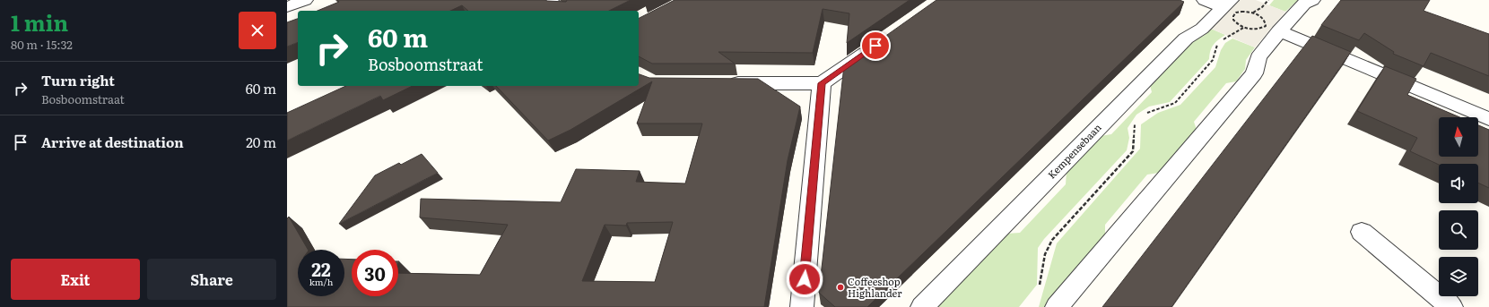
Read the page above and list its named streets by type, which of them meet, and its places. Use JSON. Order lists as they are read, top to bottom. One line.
{"streets":{"street":["Kempensebaan"]},"places":["Coffeeshop Highlander"],"north":"top","page":{"heading":["1 min","80 m · 15:32"],"turn":["60 m","Bosboomstraat"],"list":[{"name":"Turn right","note":"Bosboomstraat","value":"60 m"},{"name":"Arrive at destination","value":"20 m"}],"speed":"22 km/h","limit":"30","buttons":["Exit","Share"]}}
